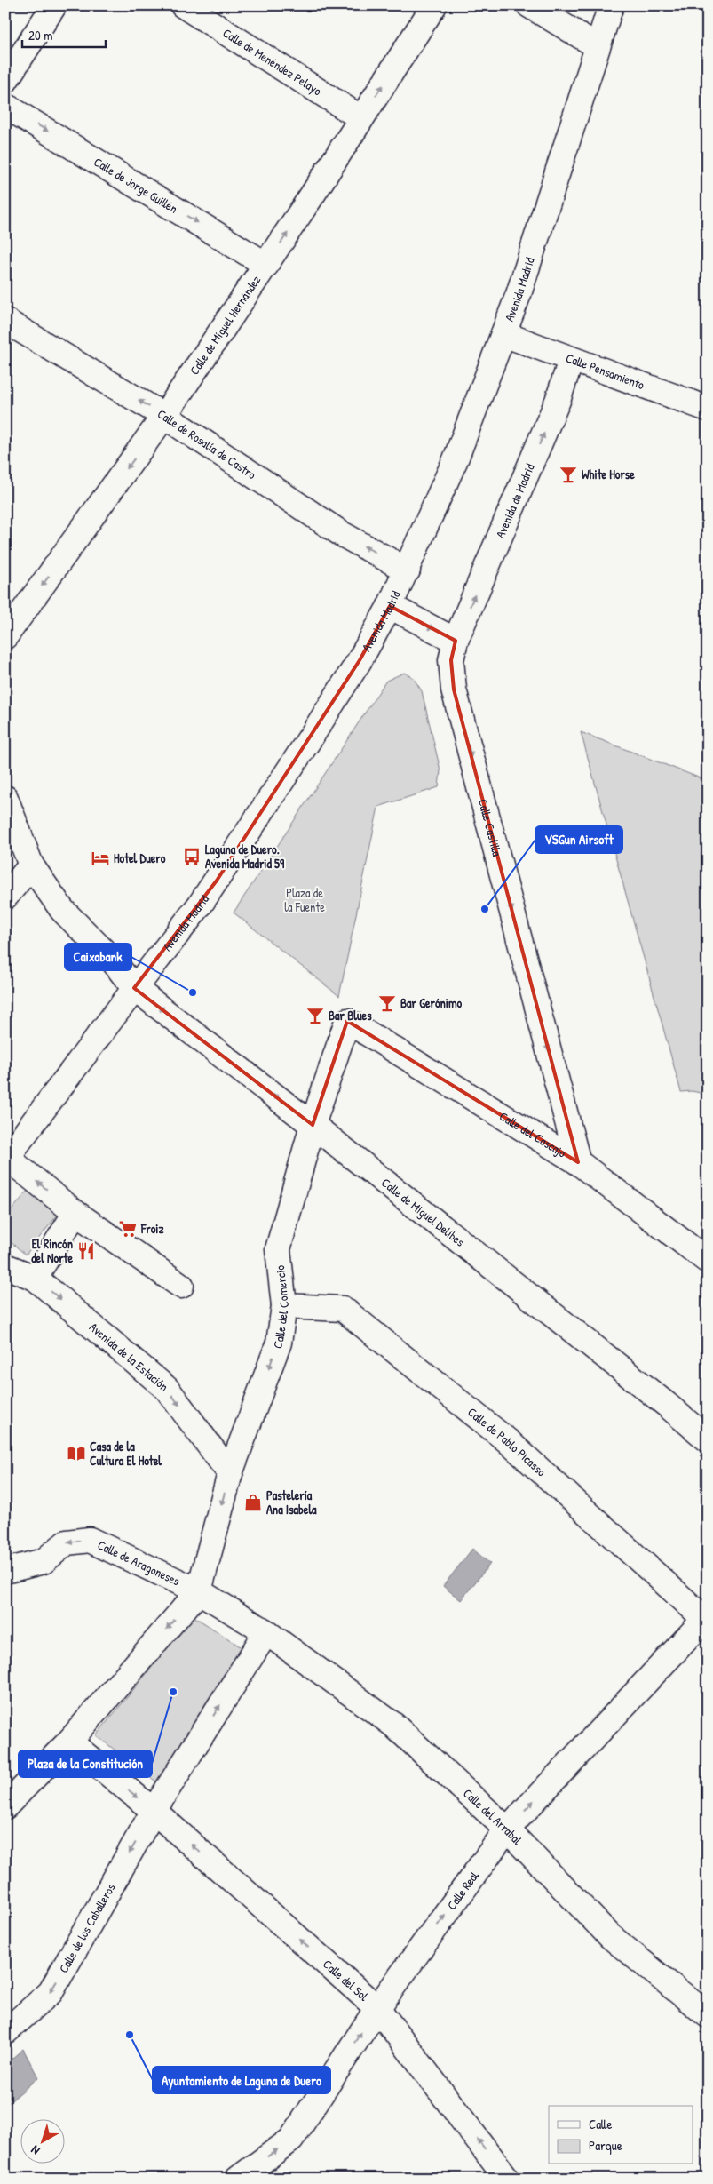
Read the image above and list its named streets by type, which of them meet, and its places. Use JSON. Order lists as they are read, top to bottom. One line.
{"streets":{"street":["Calle de Menéndez Pelayo","Calle de Jorge Guillén","Avenida Madrid","Calle de Miguel Hernández","Calle Pensamiento","Calle de Rosalía de Castro","Avenida de Madrid","Calle Castilla","Calle del Cascajo","Calle de Miguel Delibes","Calle del Comercio","Avenida de la Estación","Calle de Pablo Picasso","Calle de Aragoneses","Calle del Arrabal","Calle Real","Calle de los Caballeros","Calle del Sol"]},"crossings":[["Calle de Menéndez Pelayo","Calle de Miguel Hernández"],["Calle de Jorge Guillén","Calle de Miguel Hernández"],["Avenida Madrid","Calle Pensamiento"],["Avenida Madrid","Calle de Rosalía de Castro"],["Avenida Madrid","Calle de Miguel Delibes"],["Calle de Miguel Hernández","Calle de Rosalía de Castro"],["Calle Pensamiento","Avenida de Madrid"],["Avenida de Madrid","Calle Castilla"],["Calle Castilla","Calle del Cascajo"],["Calle del Cascajo","Calle del Comercio"],["Calle de Miguel Delibes","Calle del Comercio"],["Calle del Comercio","Avenida de la Estación"],["Calle del Comercio","Calle de Pablo Picasso"],["Calle del Comercio","Calle de Aragoneses"],["Calle de Pablo Picasso","Calle Real"],["Calle de Aragoneses","Calle del Arrabal"],["Calle de Aragoneses","Calle de los Caballeros"],["Calle del Arrabal","Calle Real"],["Calle del Arrabal","Calle de los Caballeros"],["Calle Real","Calle del Sol"],["Calle de los Caballeros","Calle del Sol"]],"one_way":["Calle de Jorge Guillén","Calle de Rosalía de Castro","Avenida de Madrid","Calle Castilla","Calle del Comercio","Calle de Aragoneses","Calle Real"],"parks":["Plaza de la Fuente"],"places":{"bar":["White Horse","Bar Gerónimo","Bar Blues"],"bus stop":["Laguna de Duero. Avenida Madrid 59"],"hotel":["Hotel Duero"],"other":["VSGun Airsoft","Caixabank","Plaza de la Constitución","Ayuntamiento de Laguna de Duero"],"supermarket":["Froiz"],"restaurant":["El Rincón del Norte"],"library":["Casa de la Cultura El Hotel"],"shop":["Pastelería Ana Isabela"]},"legend":["Calle","Parque"],"scale_bar":"20 m","north":"bottom left"}
